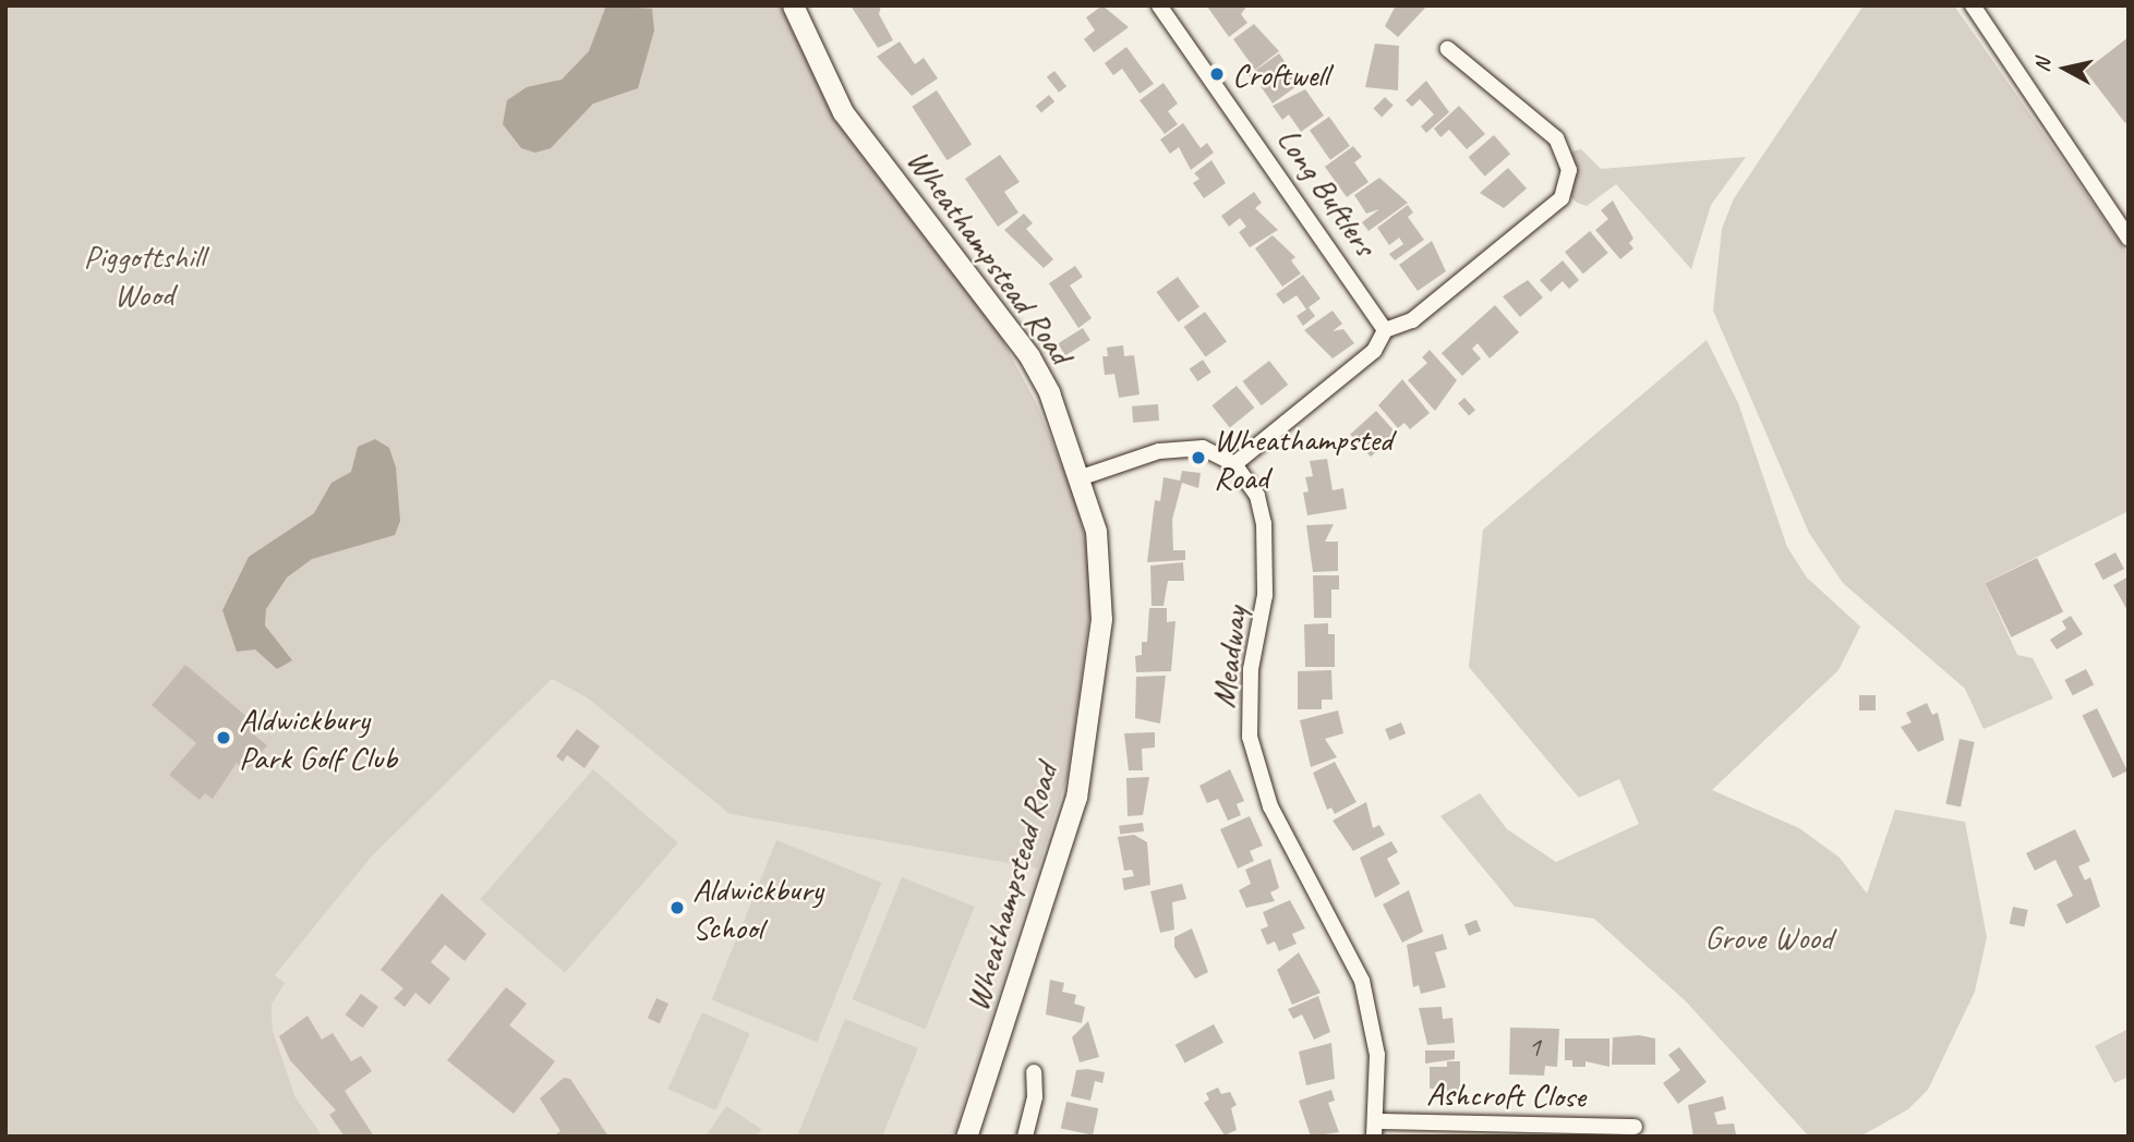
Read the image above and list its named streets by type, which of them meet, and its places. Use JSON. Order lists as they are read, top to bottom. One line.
{"streets":{"street":["Long Buftlers","Wheathampstead Road","Meadway","Ashcroft Close"]},"crossings":[["Wheathampstead Road","Meadway"],["Meadway","Ashcroft Close"]],"parks":["Piggottshill Wood","Grove Wood"],"places":["Croftwell","Wheathampsted Road","Aldwickbury Park Golf Club","Aldwickbury School"],"house_numbers":["1"],"north":"left"}
